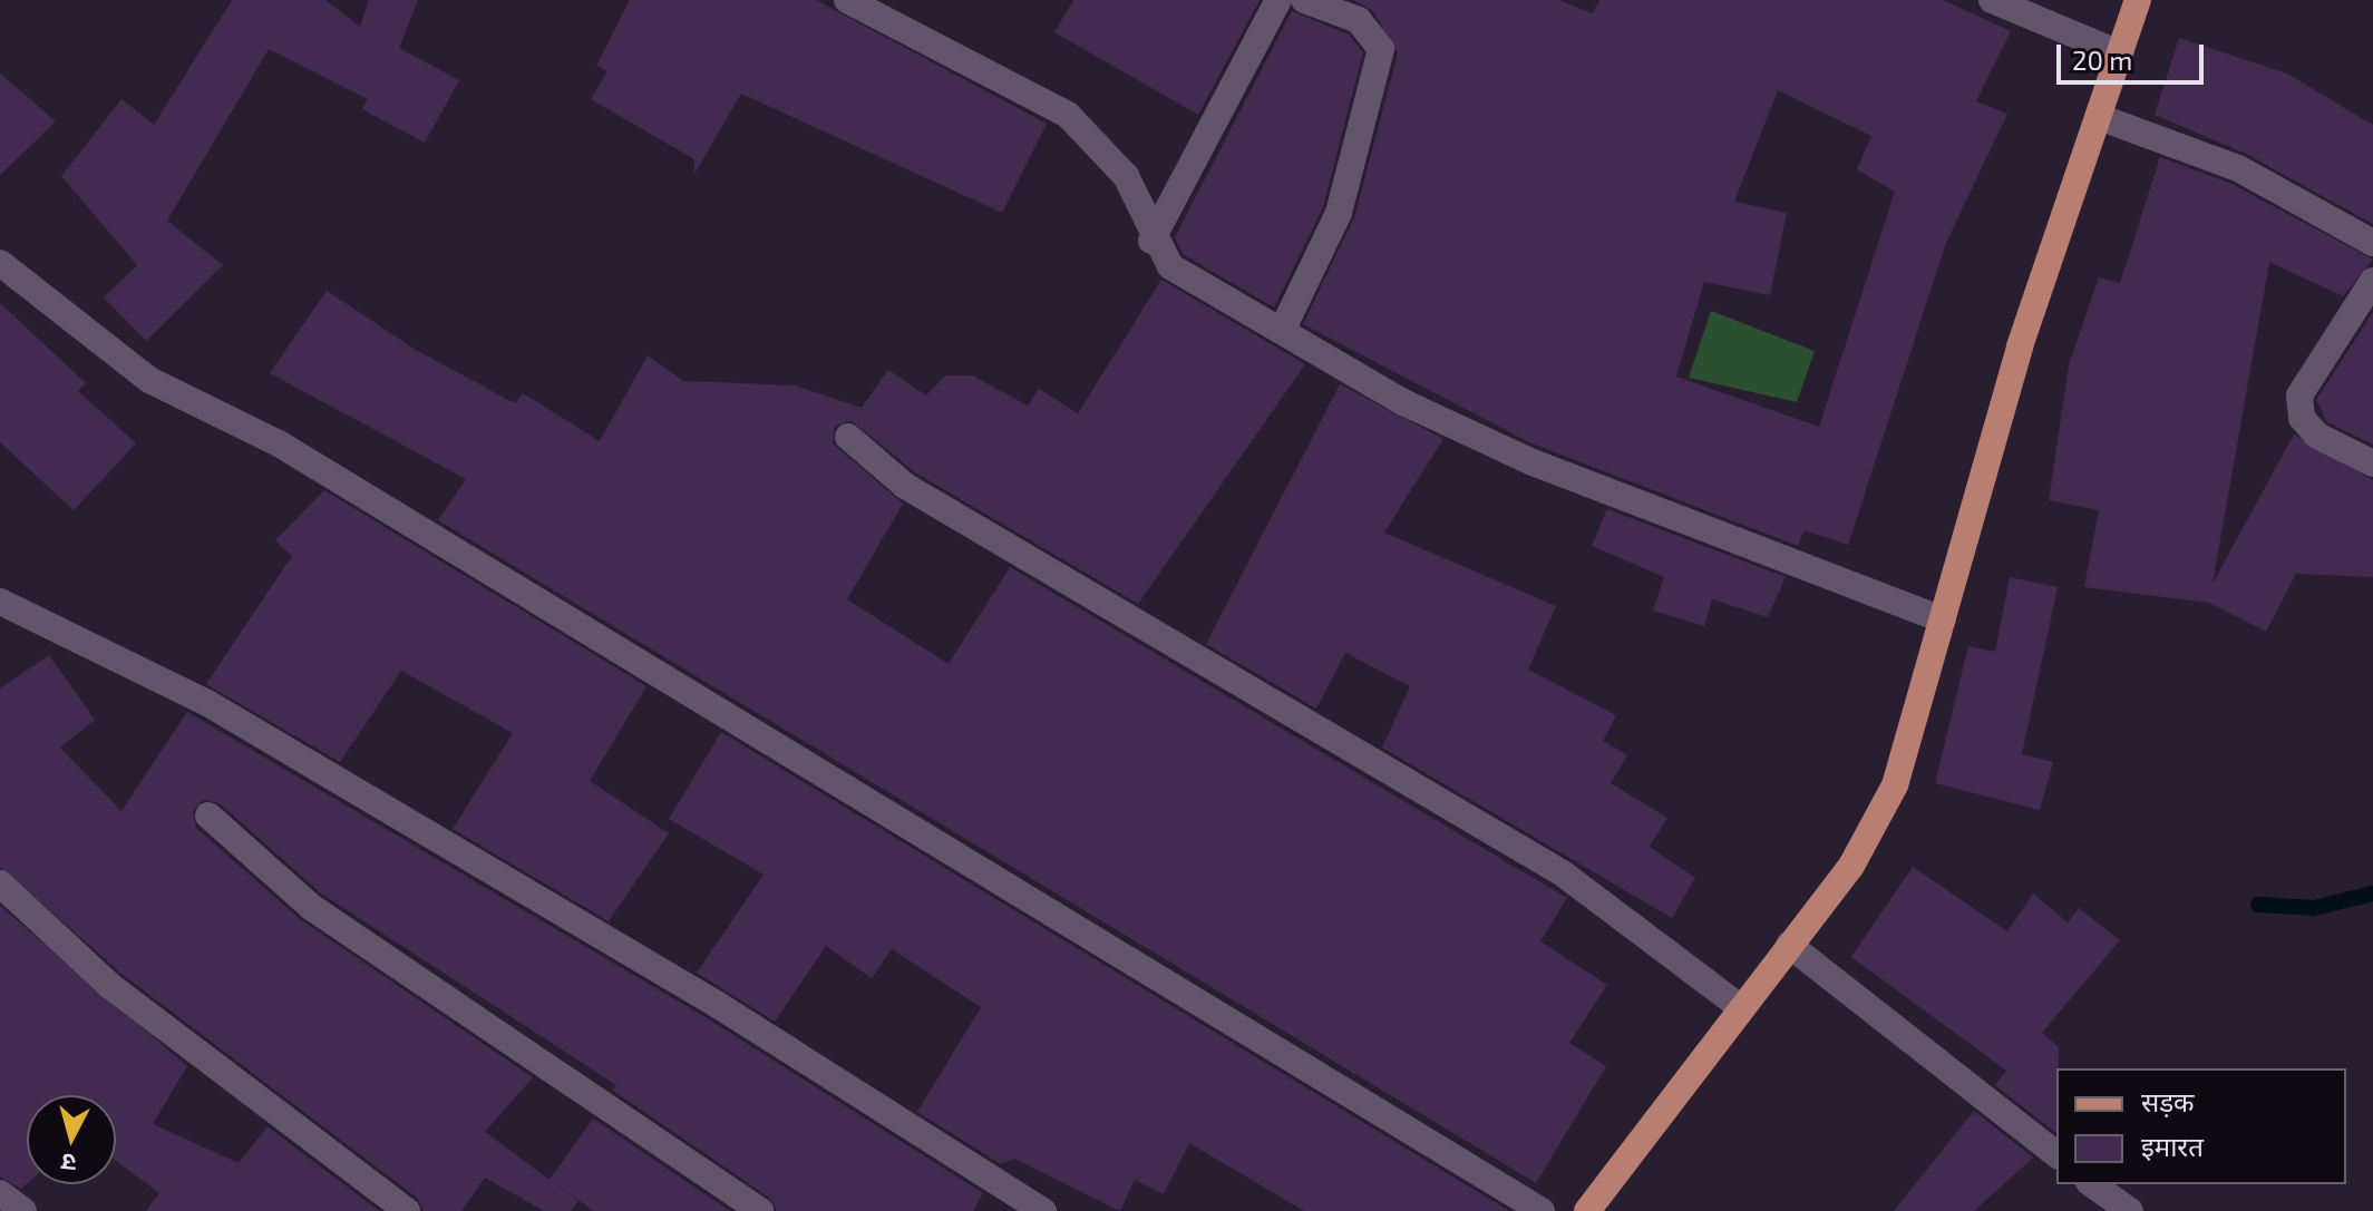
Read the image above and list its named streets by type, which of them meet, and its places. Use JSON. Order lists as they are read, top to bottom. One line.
{"legend":["सड़क","इमारत"],"scale_bar":"20 m","north":"bottom"}
